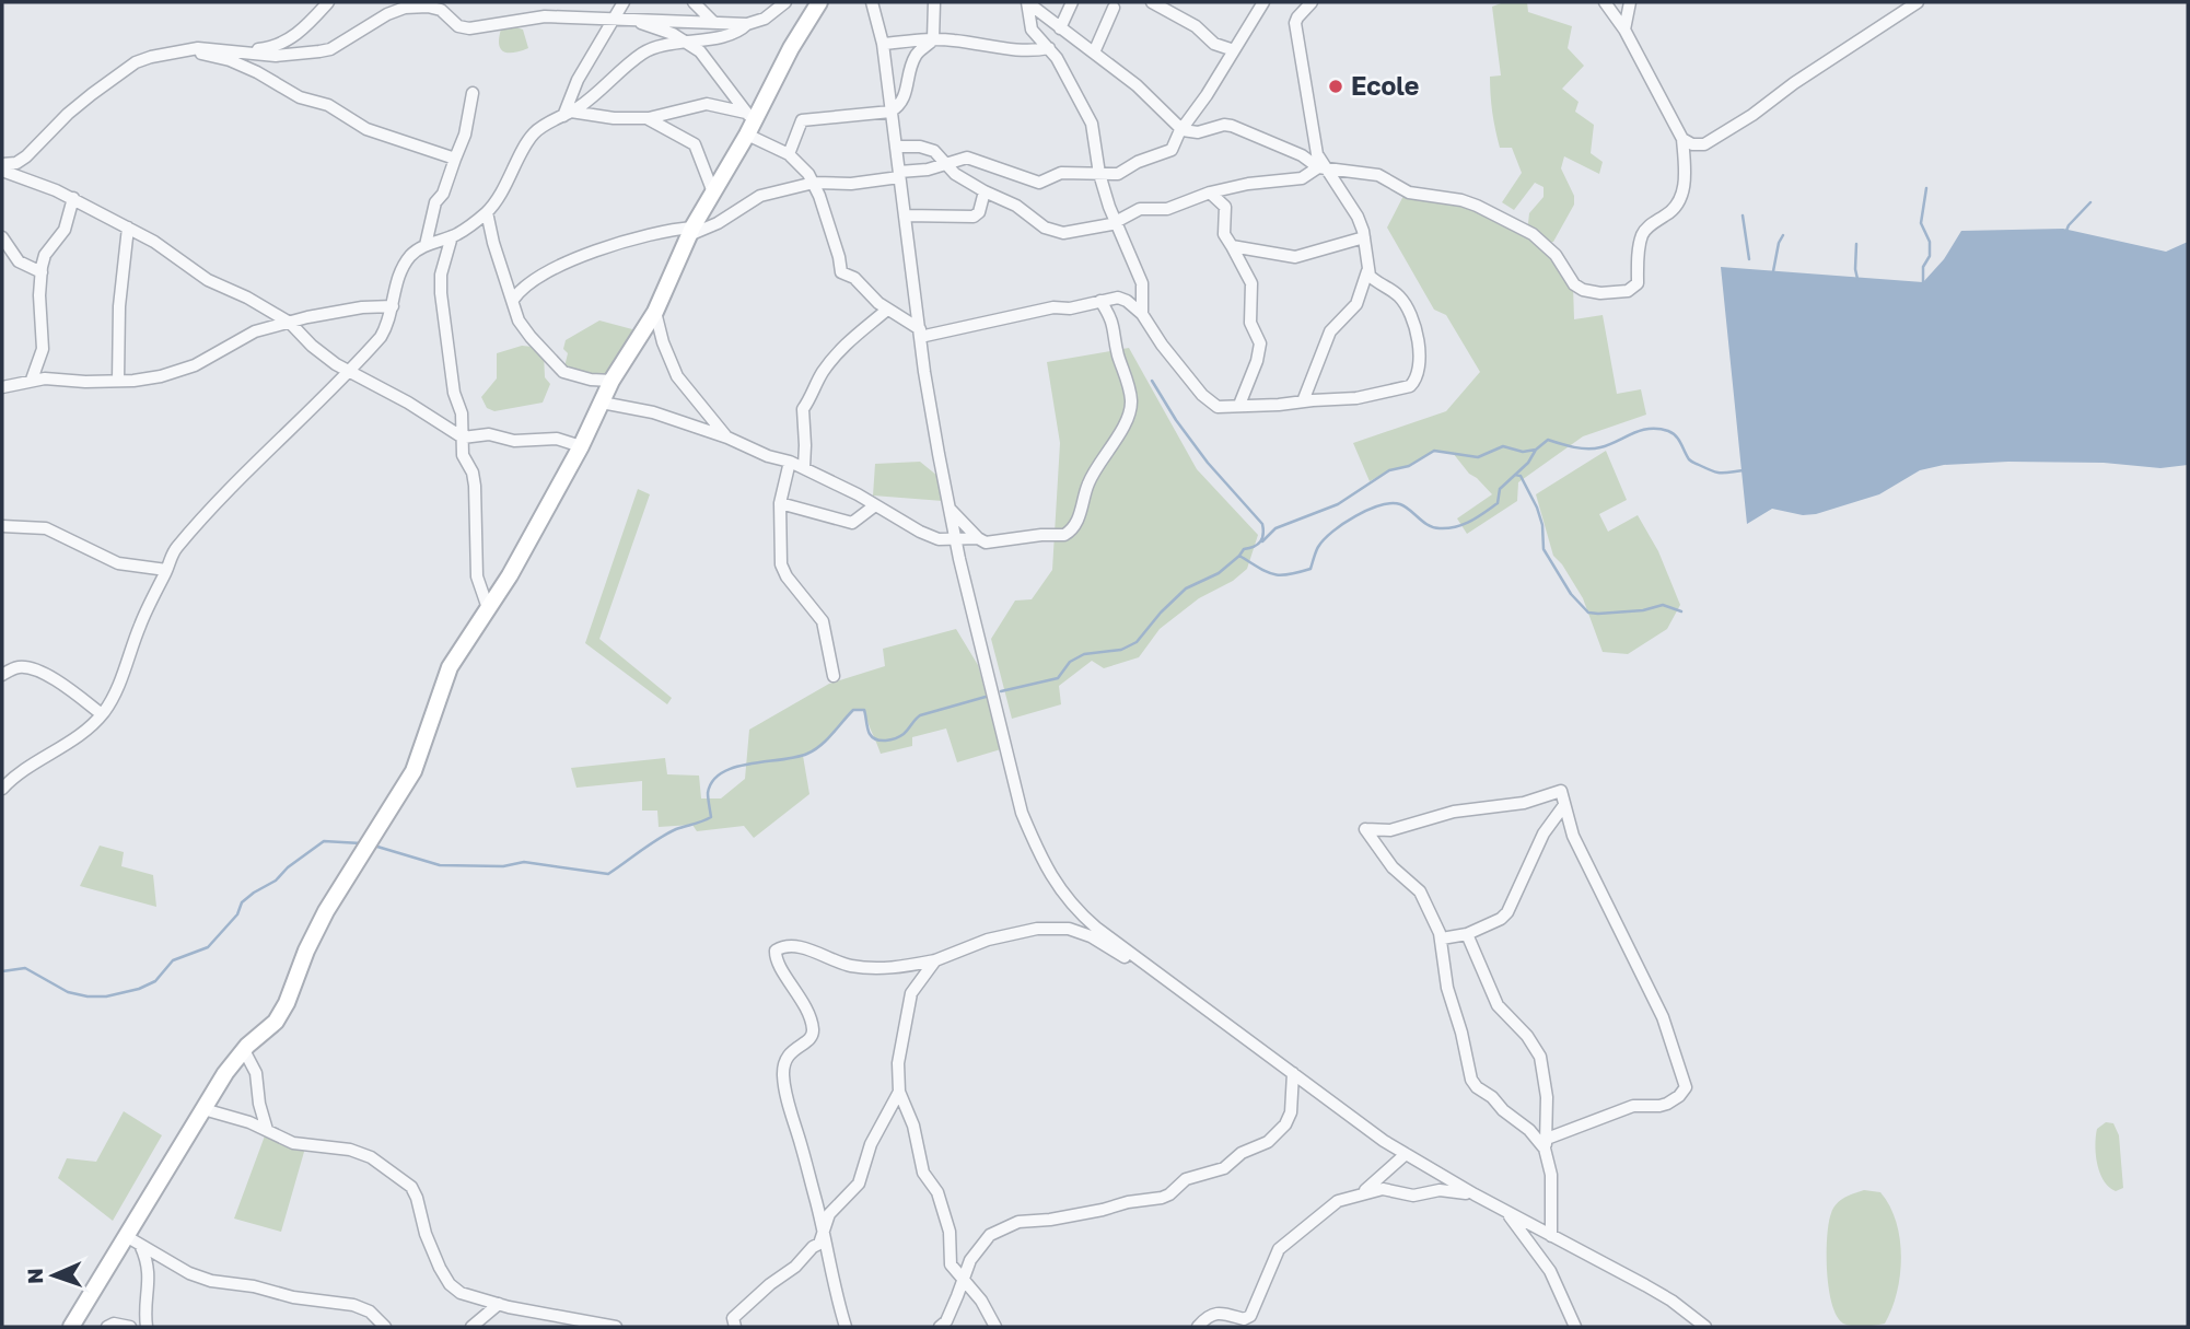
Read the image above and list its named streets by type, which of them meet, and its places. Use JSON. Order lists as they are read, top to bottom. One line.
{"places":["Ecole"],"north":"left"}
